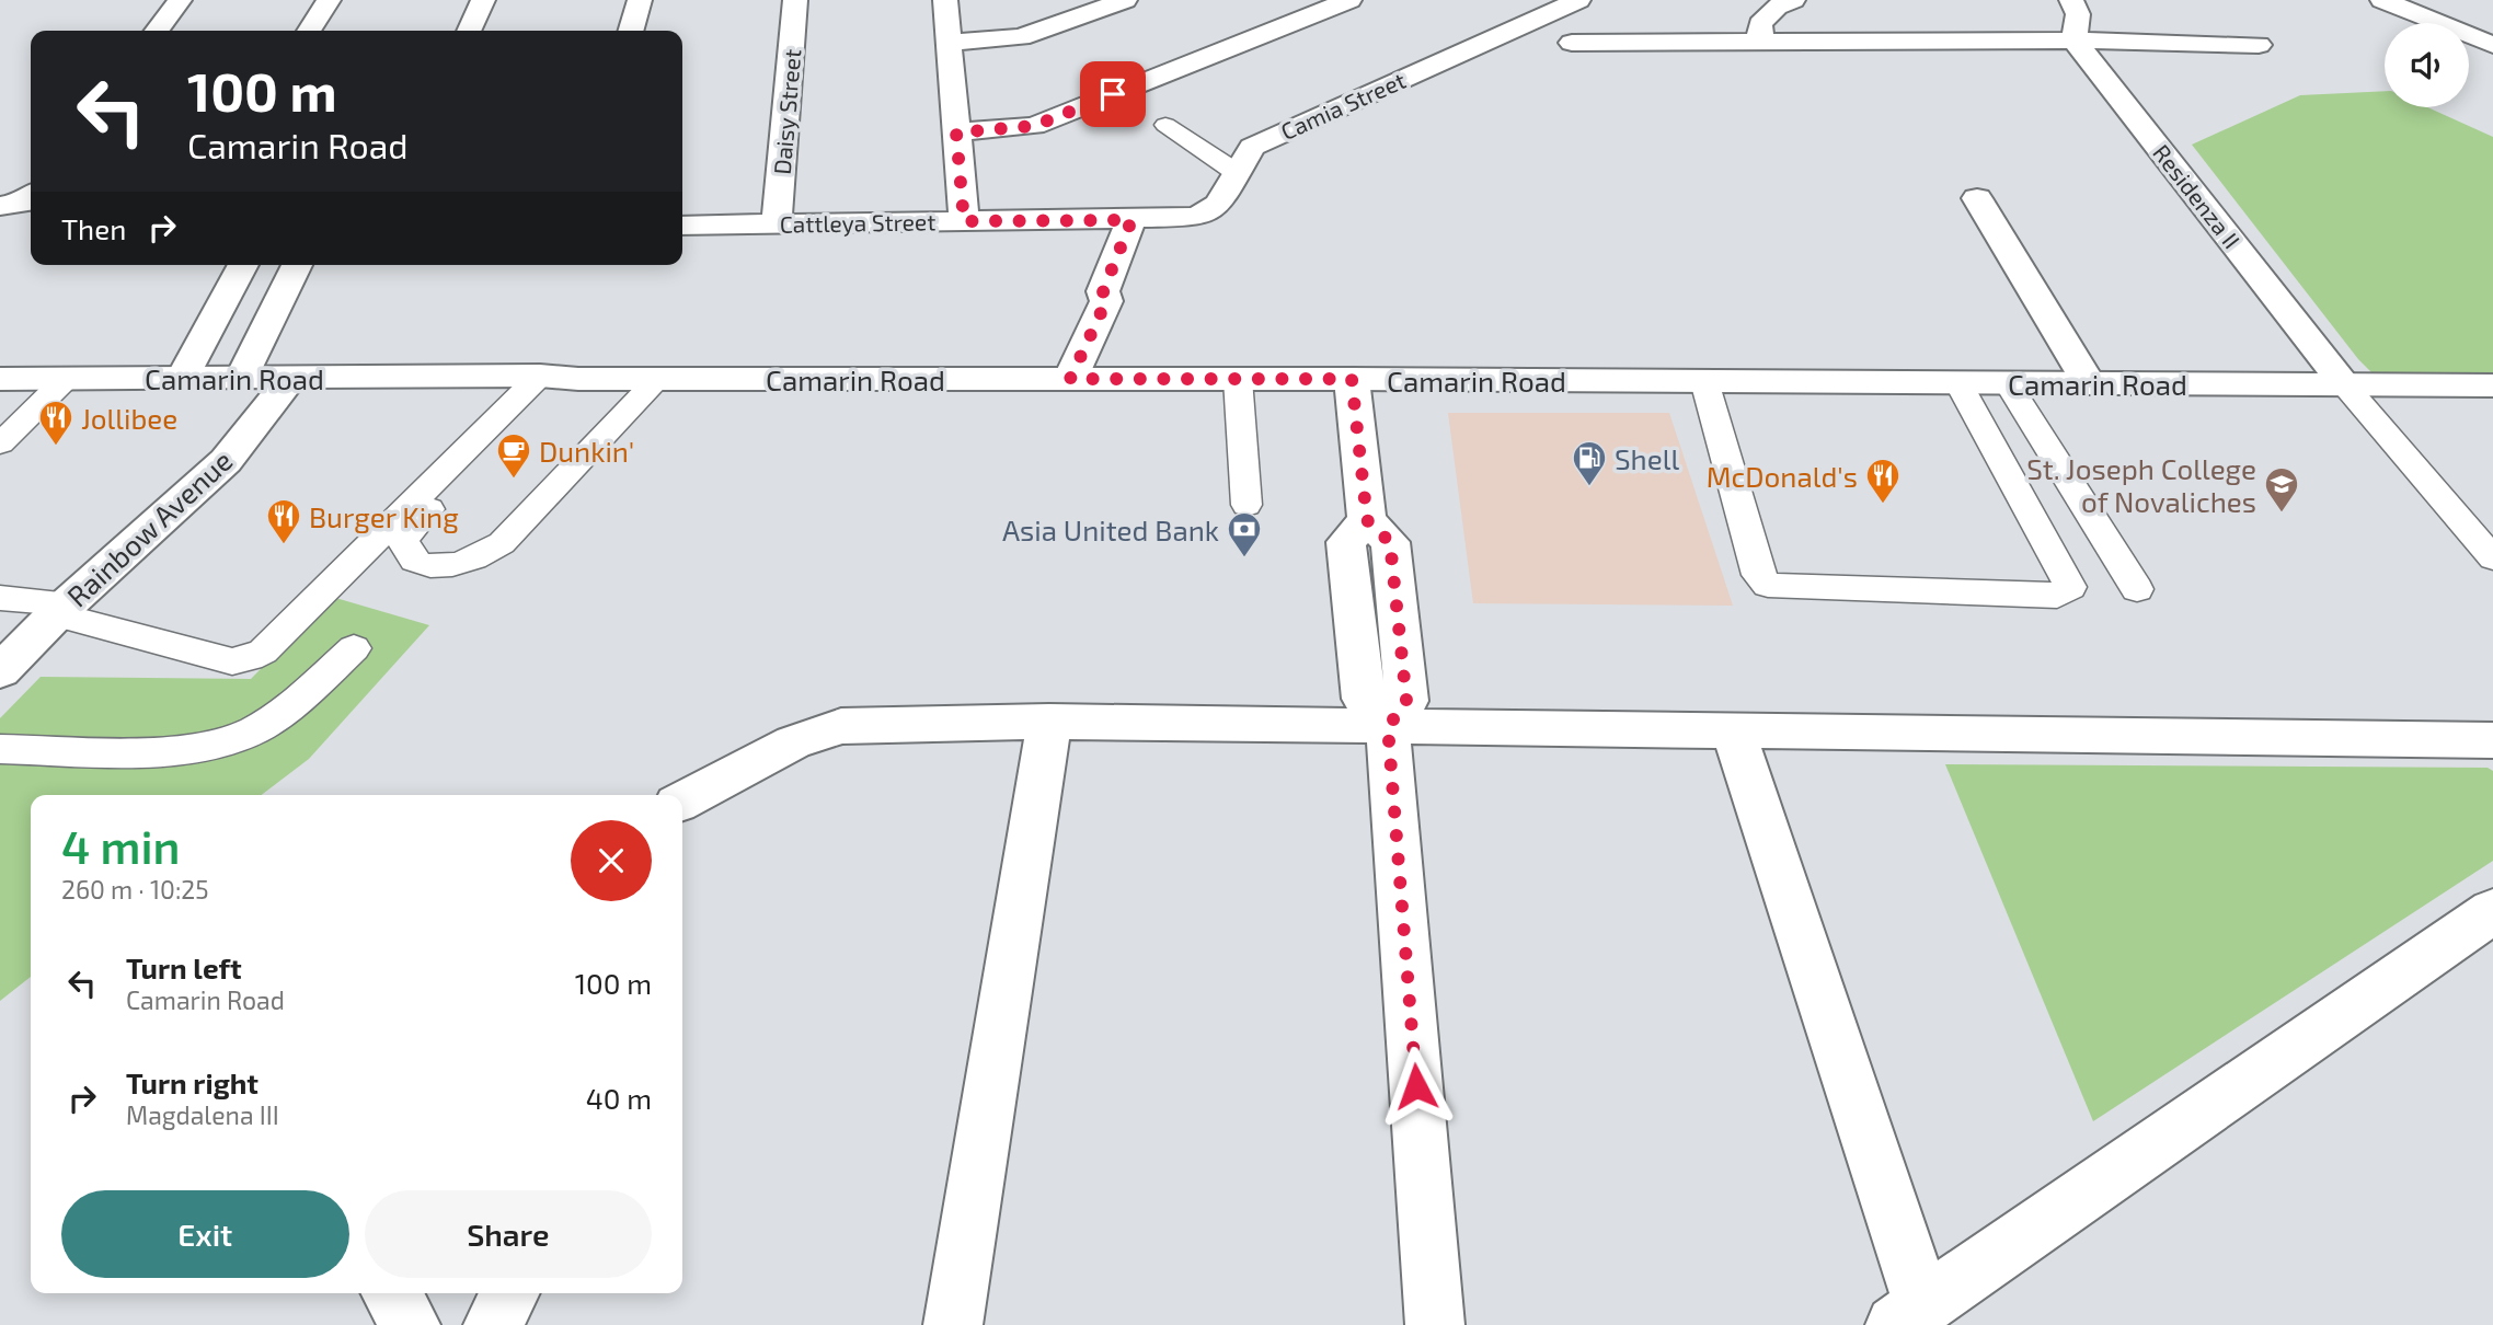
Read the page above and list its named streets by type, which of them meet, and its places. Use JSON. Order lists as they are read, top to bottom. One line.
{"streets":{"street":["Camia Street","Daisy Street","Residenza II","Cattleya Street","Camarin Road","Rainbow Avenue"]},"crossings":[["Camia Street","Cattleya Street"],["Daisy Street","Cattleya Street"],["Residenza II","Camarin Road"],["Camarin Road","Rainbow Avenue"]],"places":{"restaurant":["Jollibee","McDonald's","Burger King"],"cafe":["Dunkin'"],"fuel station":["Shell"],"school or university":["St. Joseph College of Novaliches"],"bank":["Asia United Bank"]},"page":{"turn":["100 m","Camarin Road"],"then":"Then","heading":["4 min","260 m · 10:25"],"list":[{"name":"Turn left","note":"Camarin Road","value":"100 m"},{"name":"Turn right","note":"Magdalena III","value":"40 m"}],"buttons":["Exit","Share"]}}
